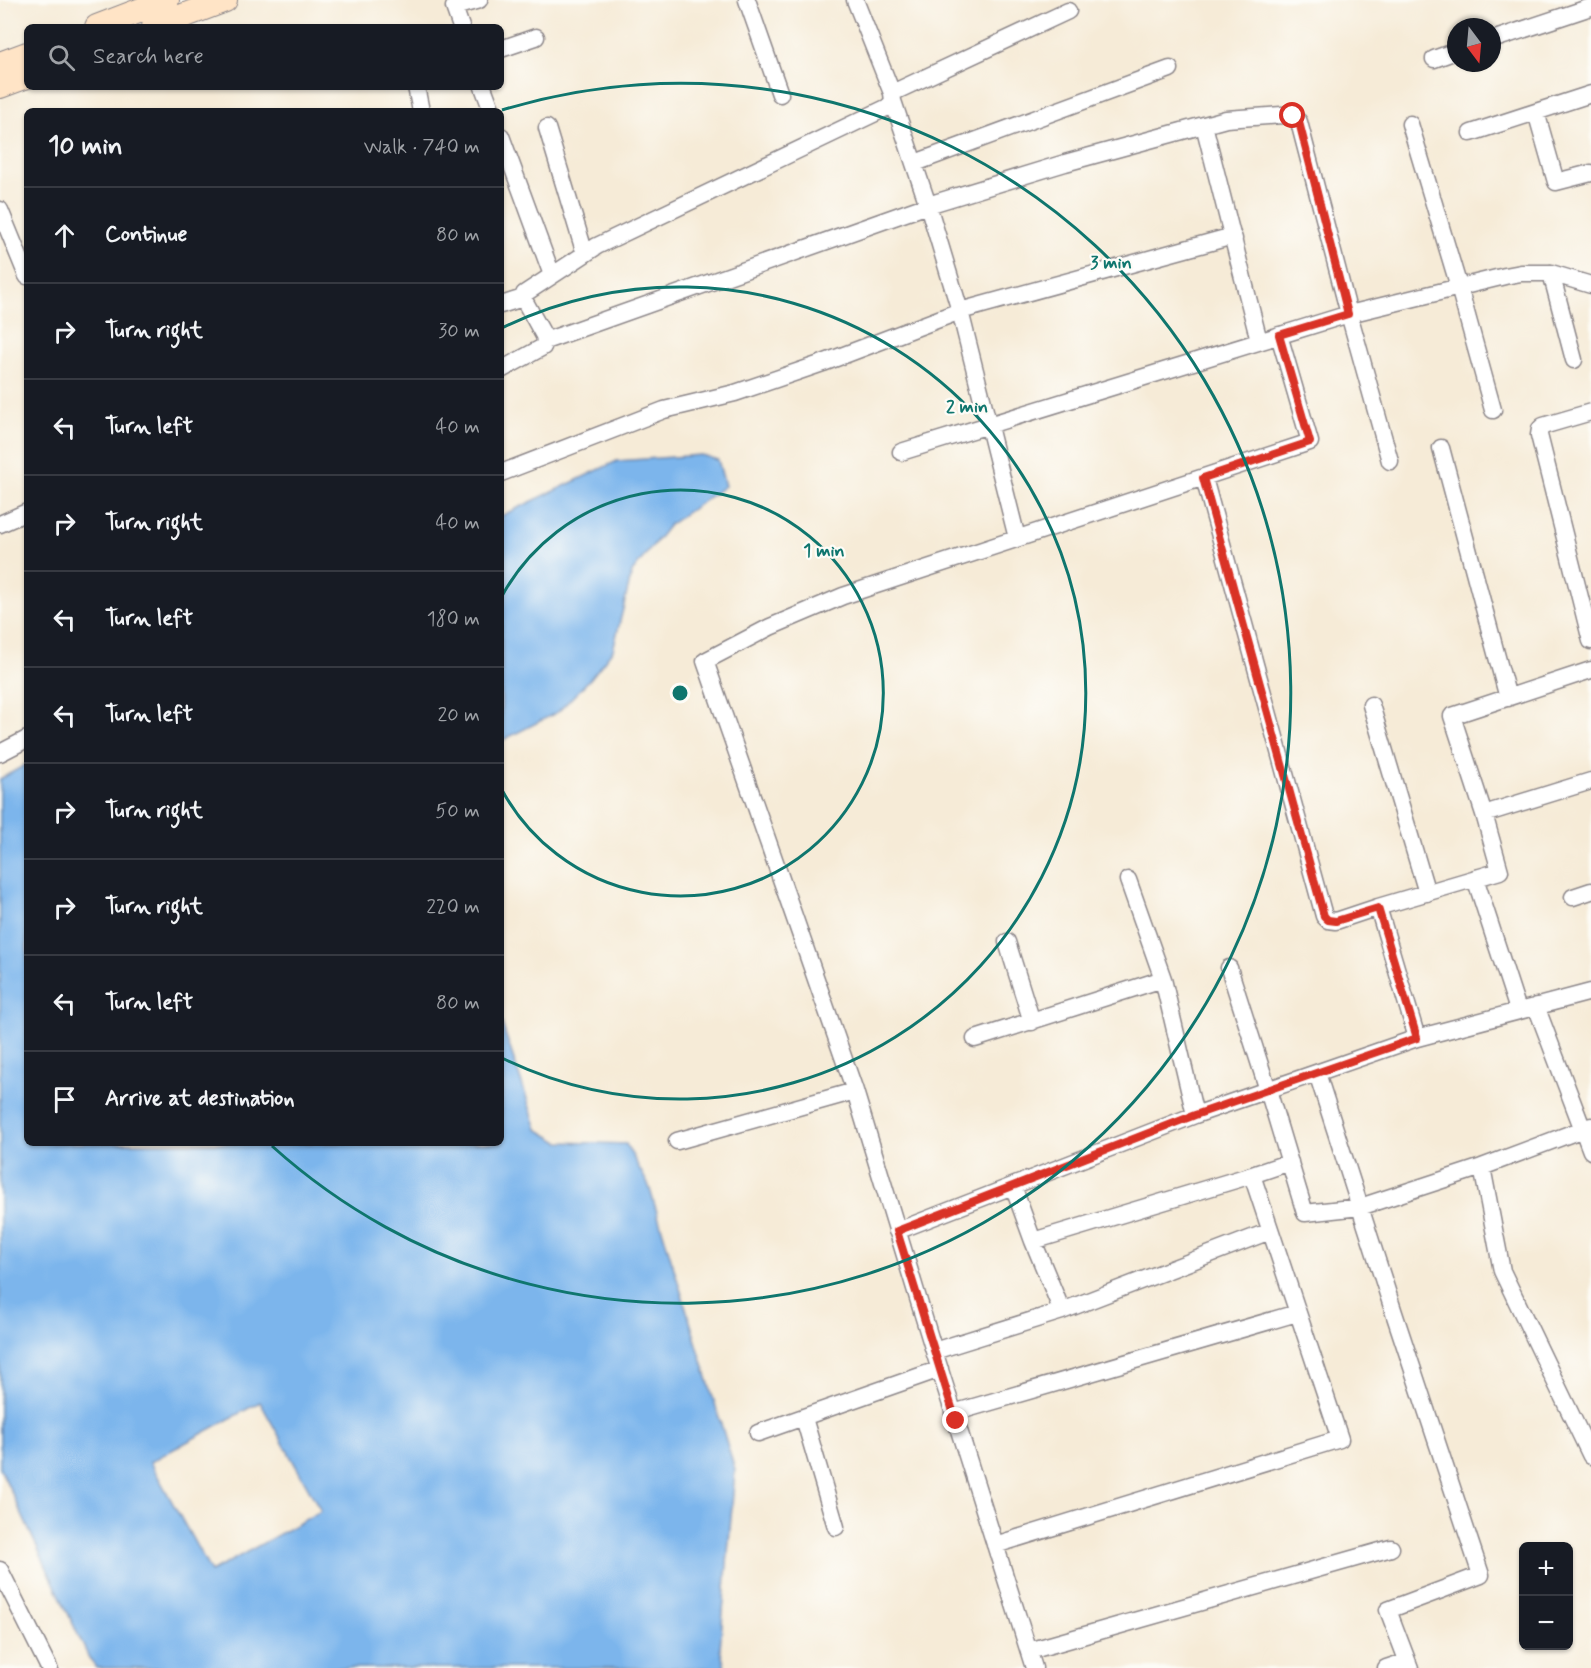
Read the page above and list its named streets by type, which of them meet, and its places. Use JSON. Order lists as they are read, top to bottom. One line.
{"north":"bottom","page":{"search":"Search here","heading":["10 min","Walk · 740 m"],"list":[["Continue","80 m"],["Turn right","30 m"],["Turn left","40 m"],["Turn right","40 m"],["Turn left","180 m"],["Turn left","20 m"],["Turn right","50 m"],["Turn right","220 m"],["Turn left","80 m"],"Arrive at destination"],"map_buttons":["+","−"]},"rings":["3 min","2 min","1 min"]}
